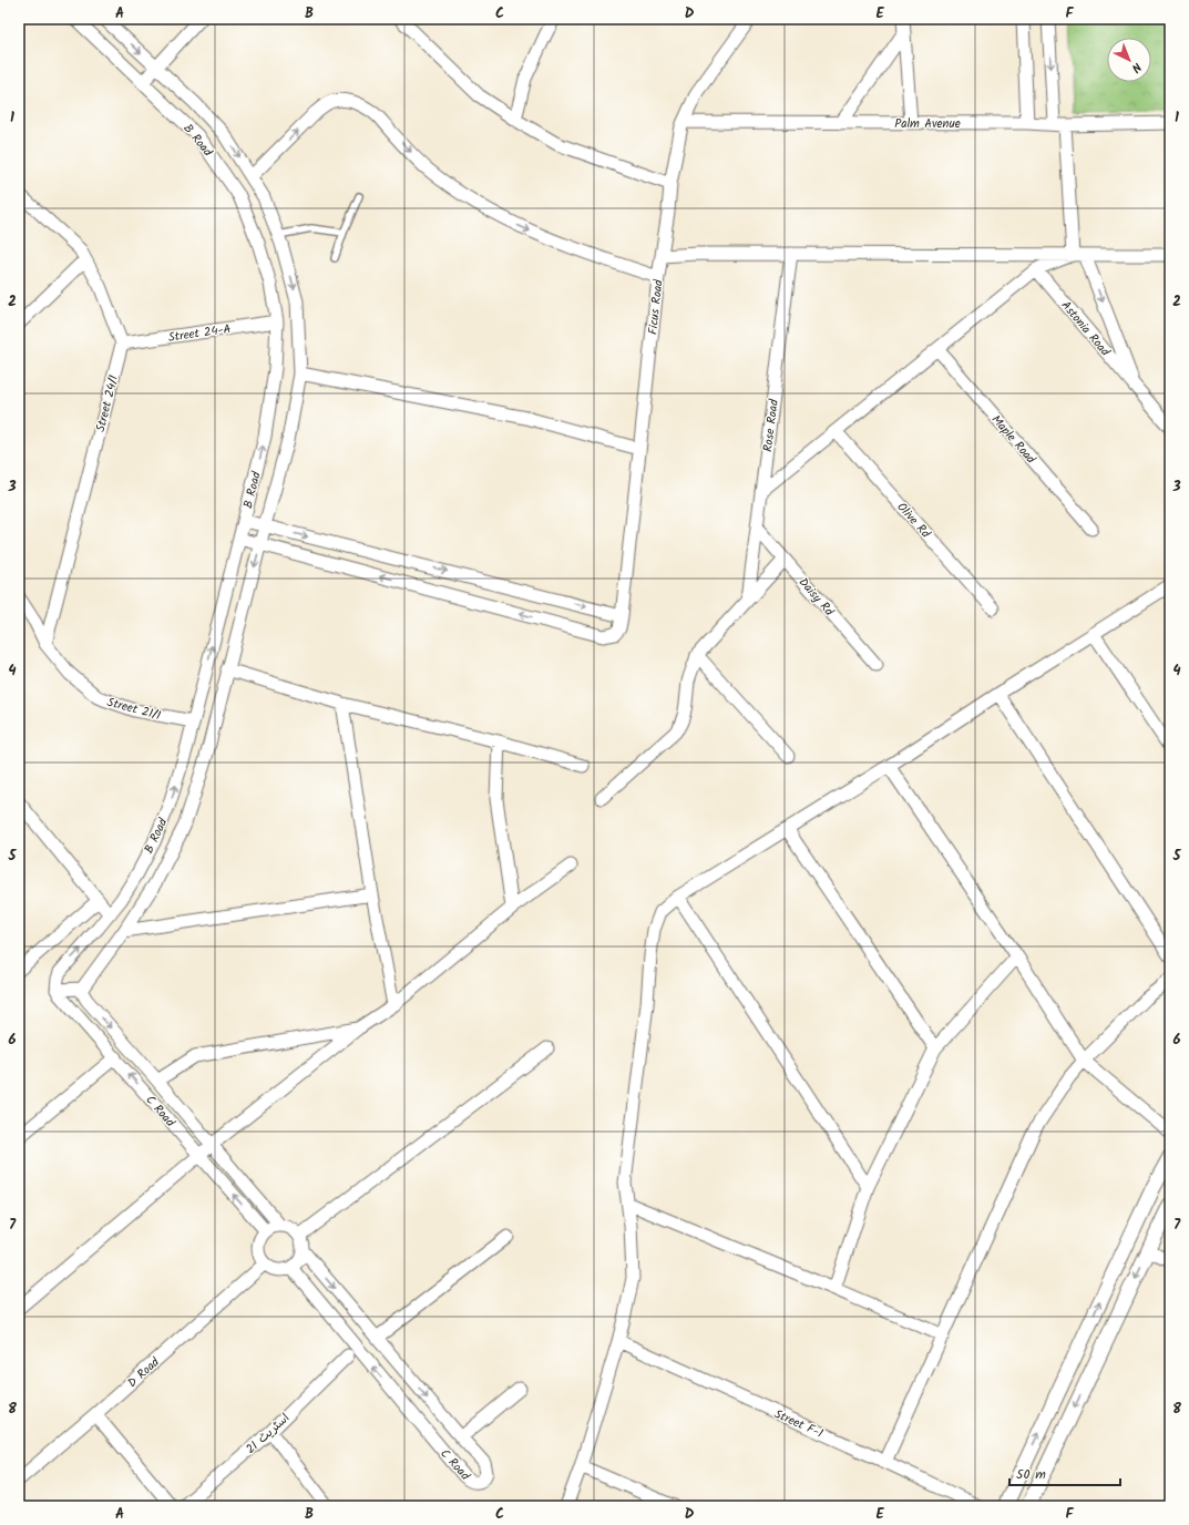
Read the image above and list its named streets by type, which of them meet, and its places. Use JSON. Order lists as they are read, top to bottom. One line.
{"streets":{"street":["Palm Avenue","B Road","Ficus Road","Astonia Road","Street 24-A","Street 24/1","Rose Road","Maple Road","Olive Rd","Daisy Rd","Street 21/1","C Road","D Road","Street F-1","اسٹریٹ 21"]},"crossings":[["Palm Avenue","Ficus Road"],["Palm Avenue","Astonia Road"],["B Road","Street 24-A"],["B Road","Street 21/1"],["B Road","C Road"],["Street 24-A","Street 24/1"],["Street 24/1","Street 21/1"],["Rose Road","Daisy Rd"],["C Road","D Road"]],"scale_bar":"50 m","north":"bottom right","grid":{"columns":["A","B","C","D","E","F"],"rows":["1","2","3","4","5","6","7","8"]}}
